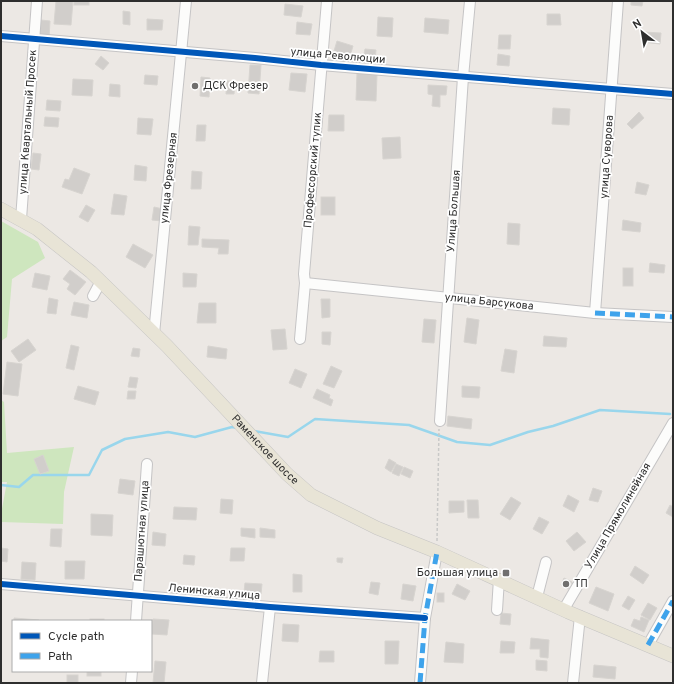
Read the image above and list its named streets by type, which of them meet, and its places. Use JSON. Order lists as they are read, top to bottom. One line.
{"streets":{"main road":["Раменское шоссе"],"street":["улица Революции","улица Квартальный Просек","улица Суворова","Профессорский тупик","улица Фрезерная","Улица Большая","улица Барсукова","Улица Прямолинейная","Парашютная улица","Ленинская улица"]},"crossings":[["улица Революции","улица Квартальный Просек"],["улица Революции","улица Суворова"],["улица Революции","Профессорский тупик"],["улица Революции","улица Фрезерная"],["улица Революции","Улица Большая"],["улица Квартальный Просек","Раменское шоссе"],["улица Суворова","улица Барсукова"],["Профессорский тупик","улица Барсукова"],["улица Фрезерная","Раменское шоссе"],["Улица Большая","улица Барсукова"],["Раменское шоссе","Улица Прямолинейная"],["Парашютная улица","Ленинская улица"]],"places":{"other":["ДСК Фрезер","ТП"],"transit":["Большая улица"]},"legend":["Cycle path","Path"],"north":"top left"}
